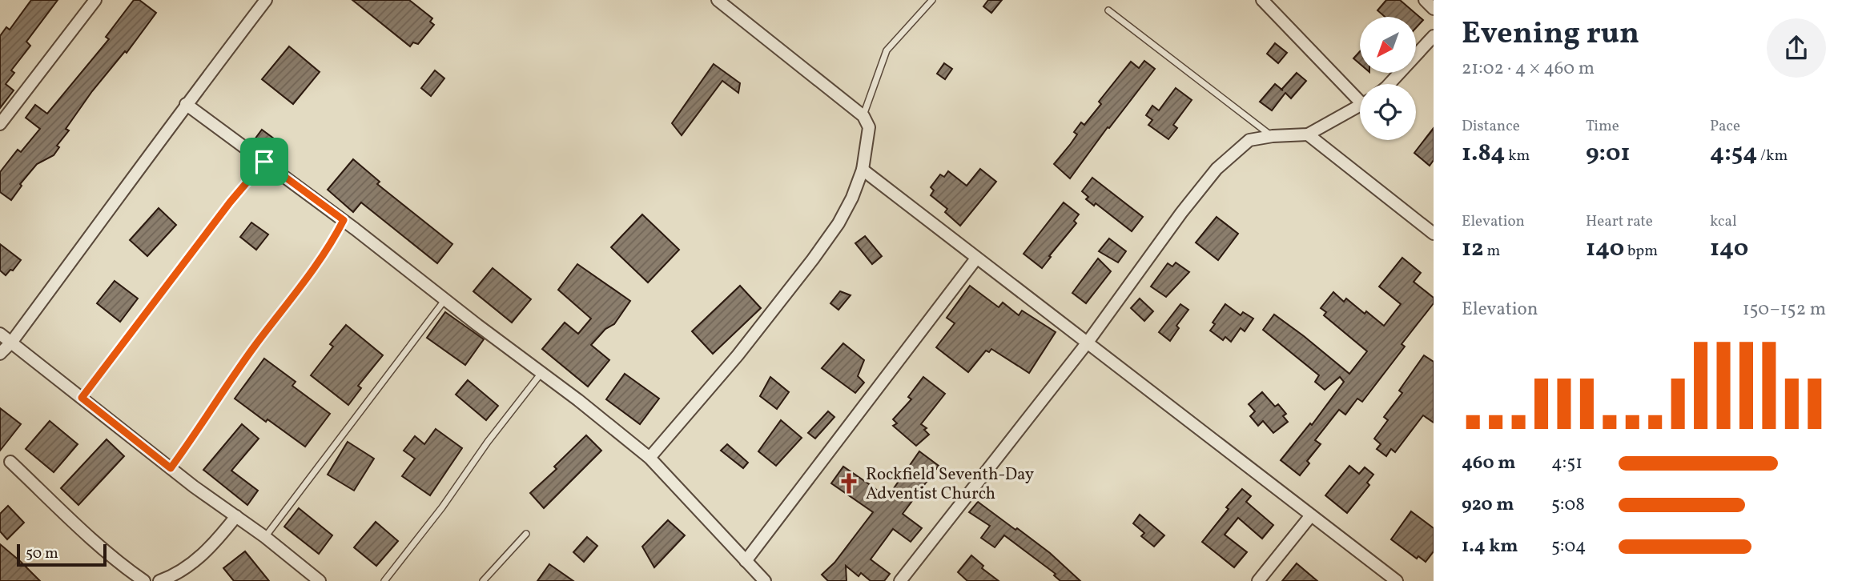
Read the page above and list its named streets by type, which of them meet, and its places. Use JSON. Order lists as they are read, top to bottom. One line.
{"places":{"church":["Rockfield Seventh-Day Adventist Church"]},"scale_bar":"50 m","north":"bottom left","page":{"heading":["Evening run","21:02 · 4 × 460 m"],"stats":[["Distance","1.84 km"],["Time","9:01"],["Pace","4:54 /km"],["Elevation","12 m"],["Heart rate","140 bpm"],["kcal","140"]],"chart":["Elevation","150–152 m"],"list":[{"name":"460 m","note":"4:51"},{"name":"920 m","note":"5:08"},{"name":"1.4 km","note":"5:04"}],"scale":"50 m"}}
